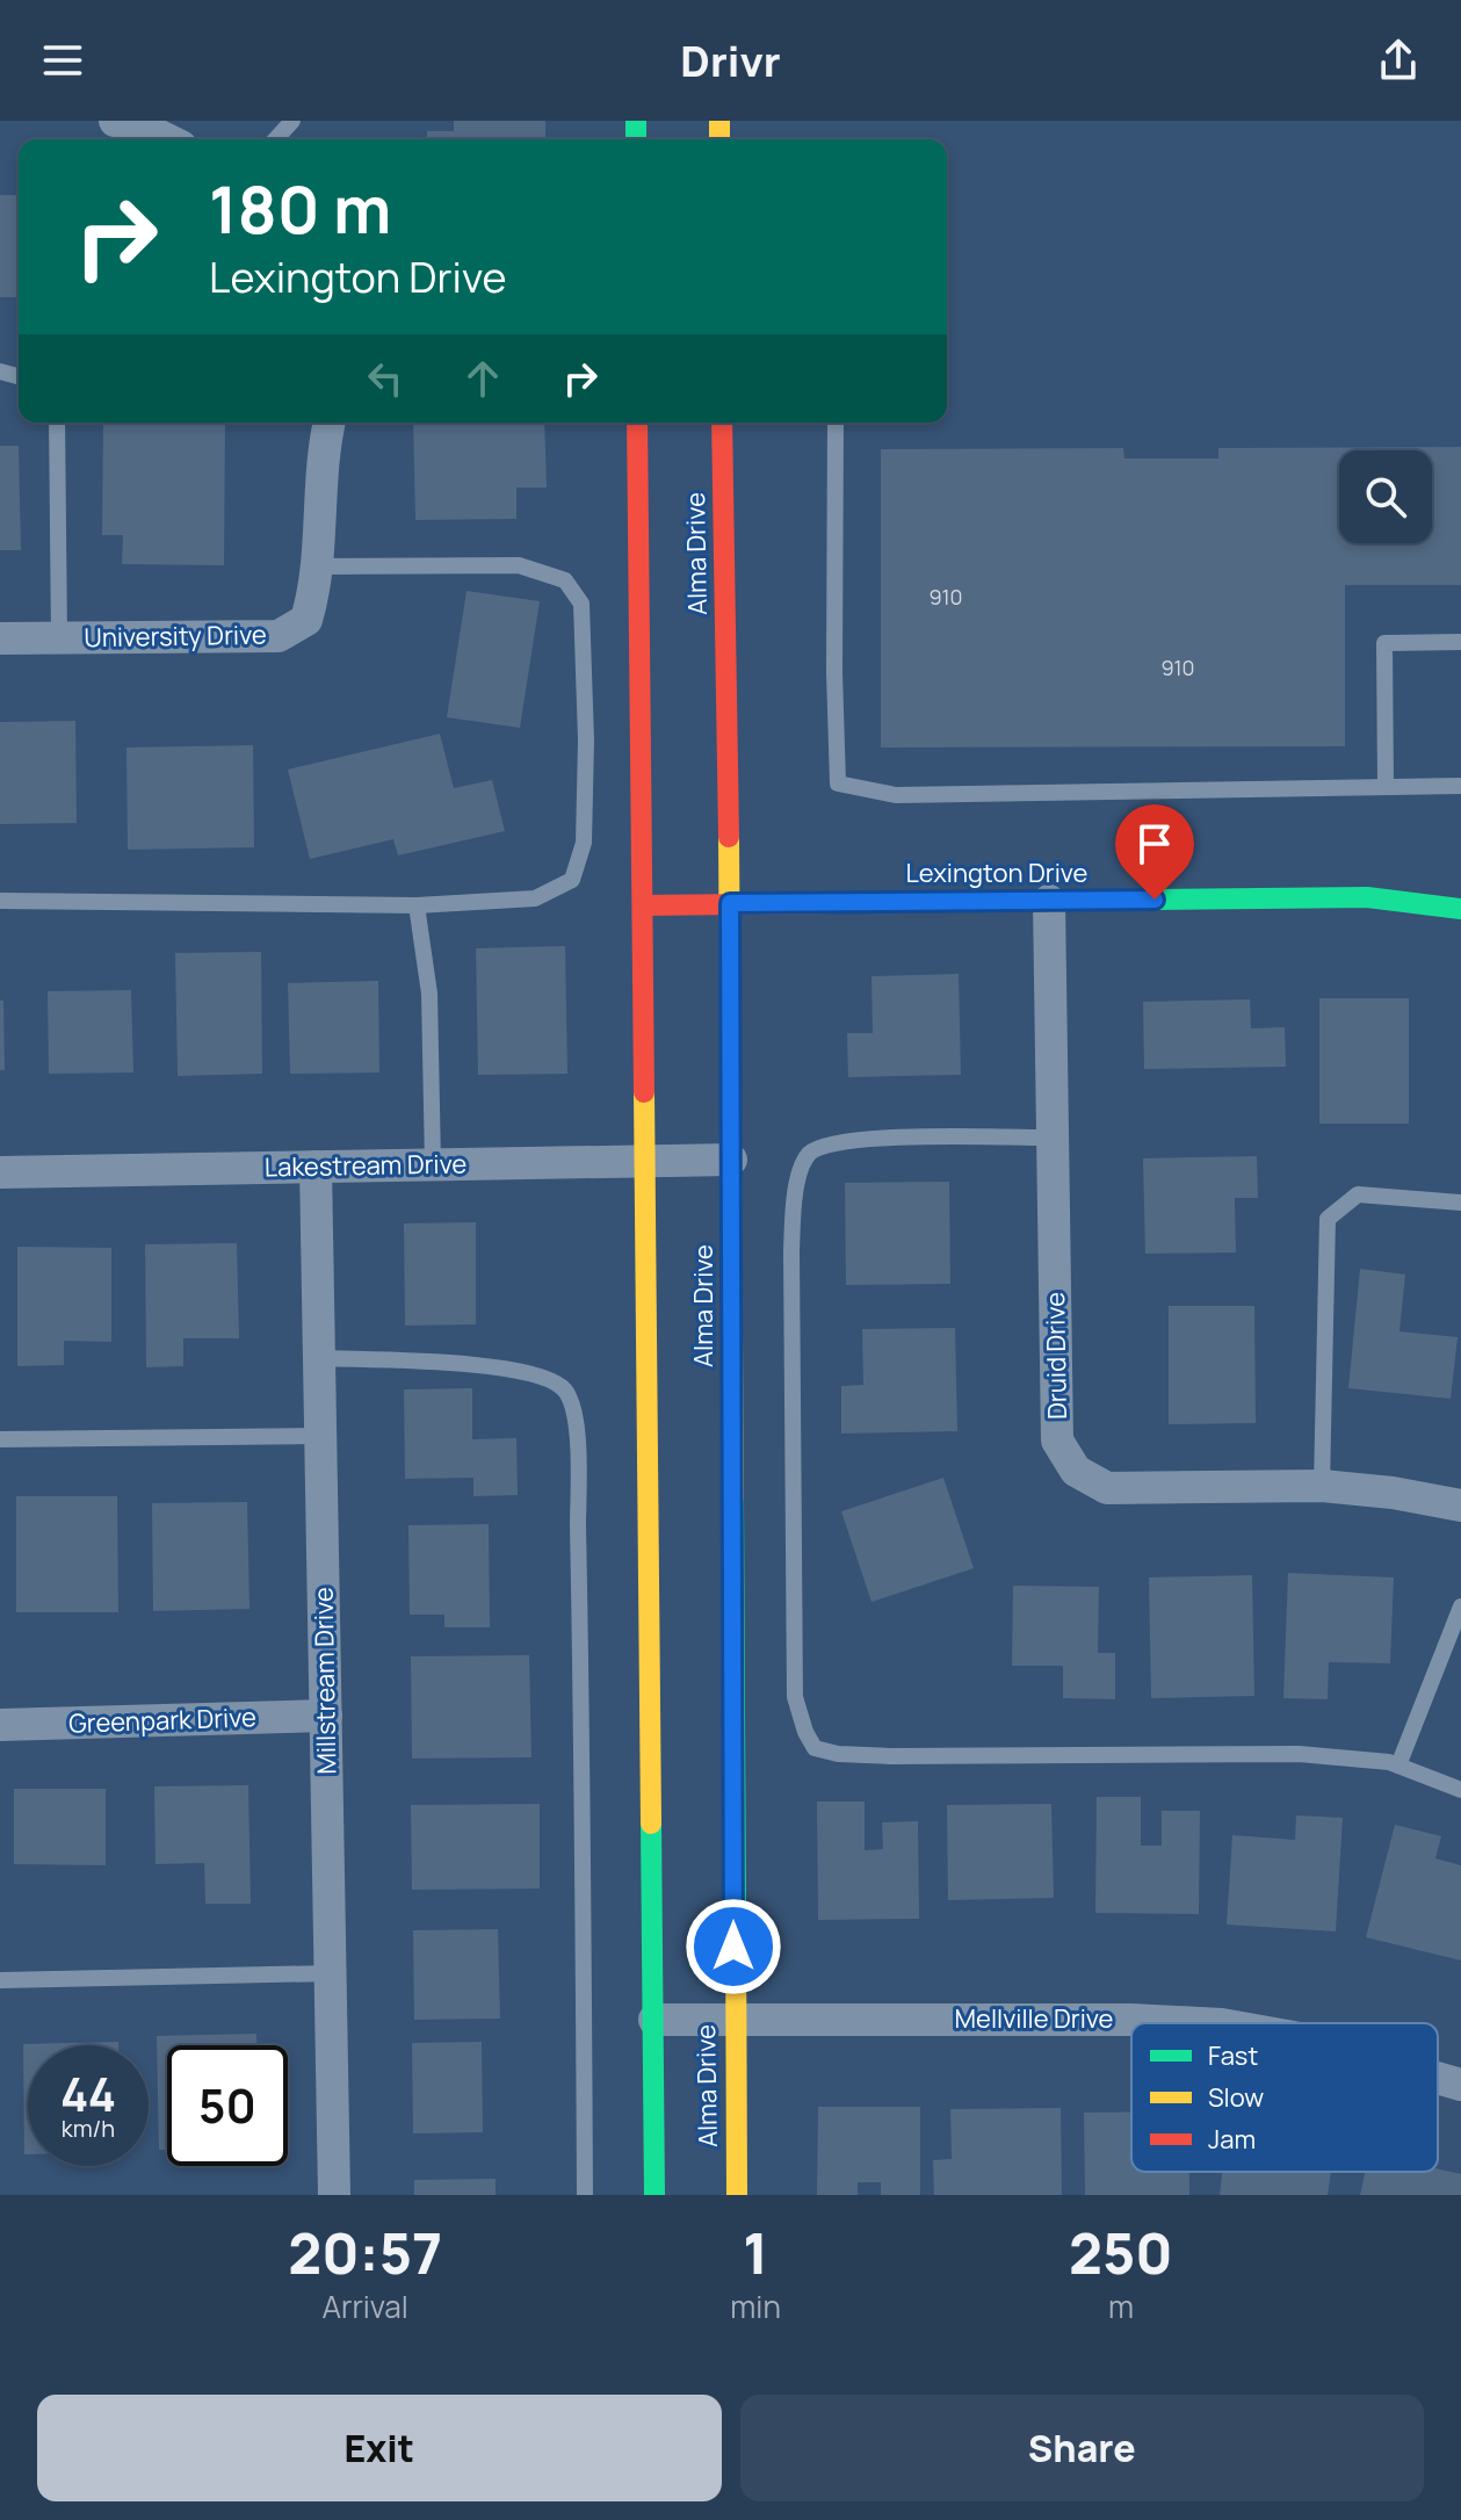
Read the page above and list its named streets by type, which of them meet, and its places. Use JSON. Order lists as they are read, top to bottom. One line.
{"streets":{"main road":["Alma Drive","Lexington Drive"],"street":["University Drive","Lakestream Drive","Druid Drive","Millstream Drive","Greenpark Drive","Mellville Drive"]},"crossings":[["Alma Drive","Lexington Drive"],["Alma Drive","Lakestream Drive"],["Alma Drive","Mellville Drive"],["Lexington Drive","Druid Drive"],["Lakestream Drive","Millstream Drive"],["Millstream Drive","Greenpark Drive"]],"house_numbers":["910","910"],"legend":["Fast","Slow","Jam"],"page":{"header":"Drivr","turn":["180 m","Lexington Drive"],"speed":"44 km/h","limit":"50","eta":["20:57","Arrival","1","min","250","m"],"buttons":["Exit","Share"]}}
